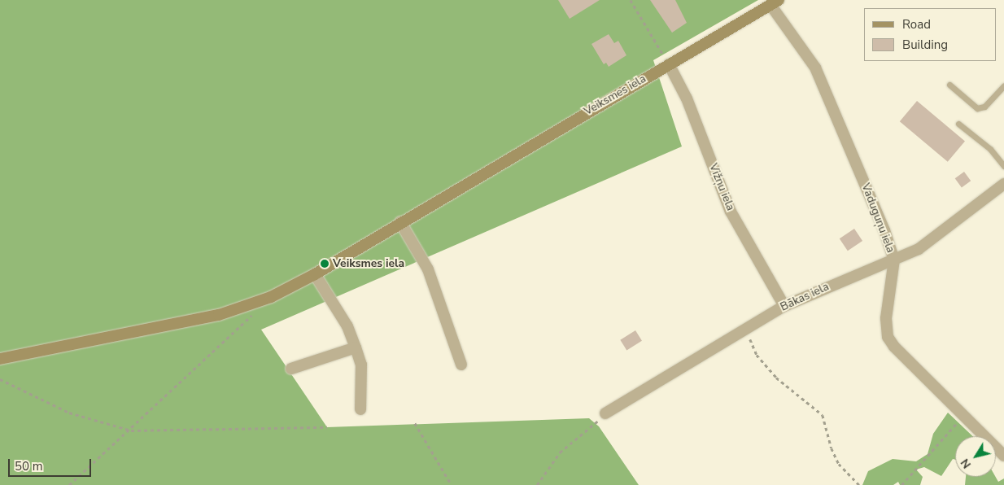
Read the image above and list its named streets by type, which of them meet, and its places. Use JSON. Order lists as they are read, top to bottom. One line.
{"streets":{"main road":["Veiksmes iela"],"street":["Vižņu iela","Vaduguņu iela","Bākas iela"]},"crossings":[["Veiksmes iela","Vižņu iela"],["Veiksmes iela","Vaduguņu iela"],["Vižņu iela","Bākas iela"],["Vaduguņu iela","Bākas iela"]],"places":["Veiksmes iela"],"legend":["Road","Building"],"scale_bar":"50 m","north":"bottom left"}
